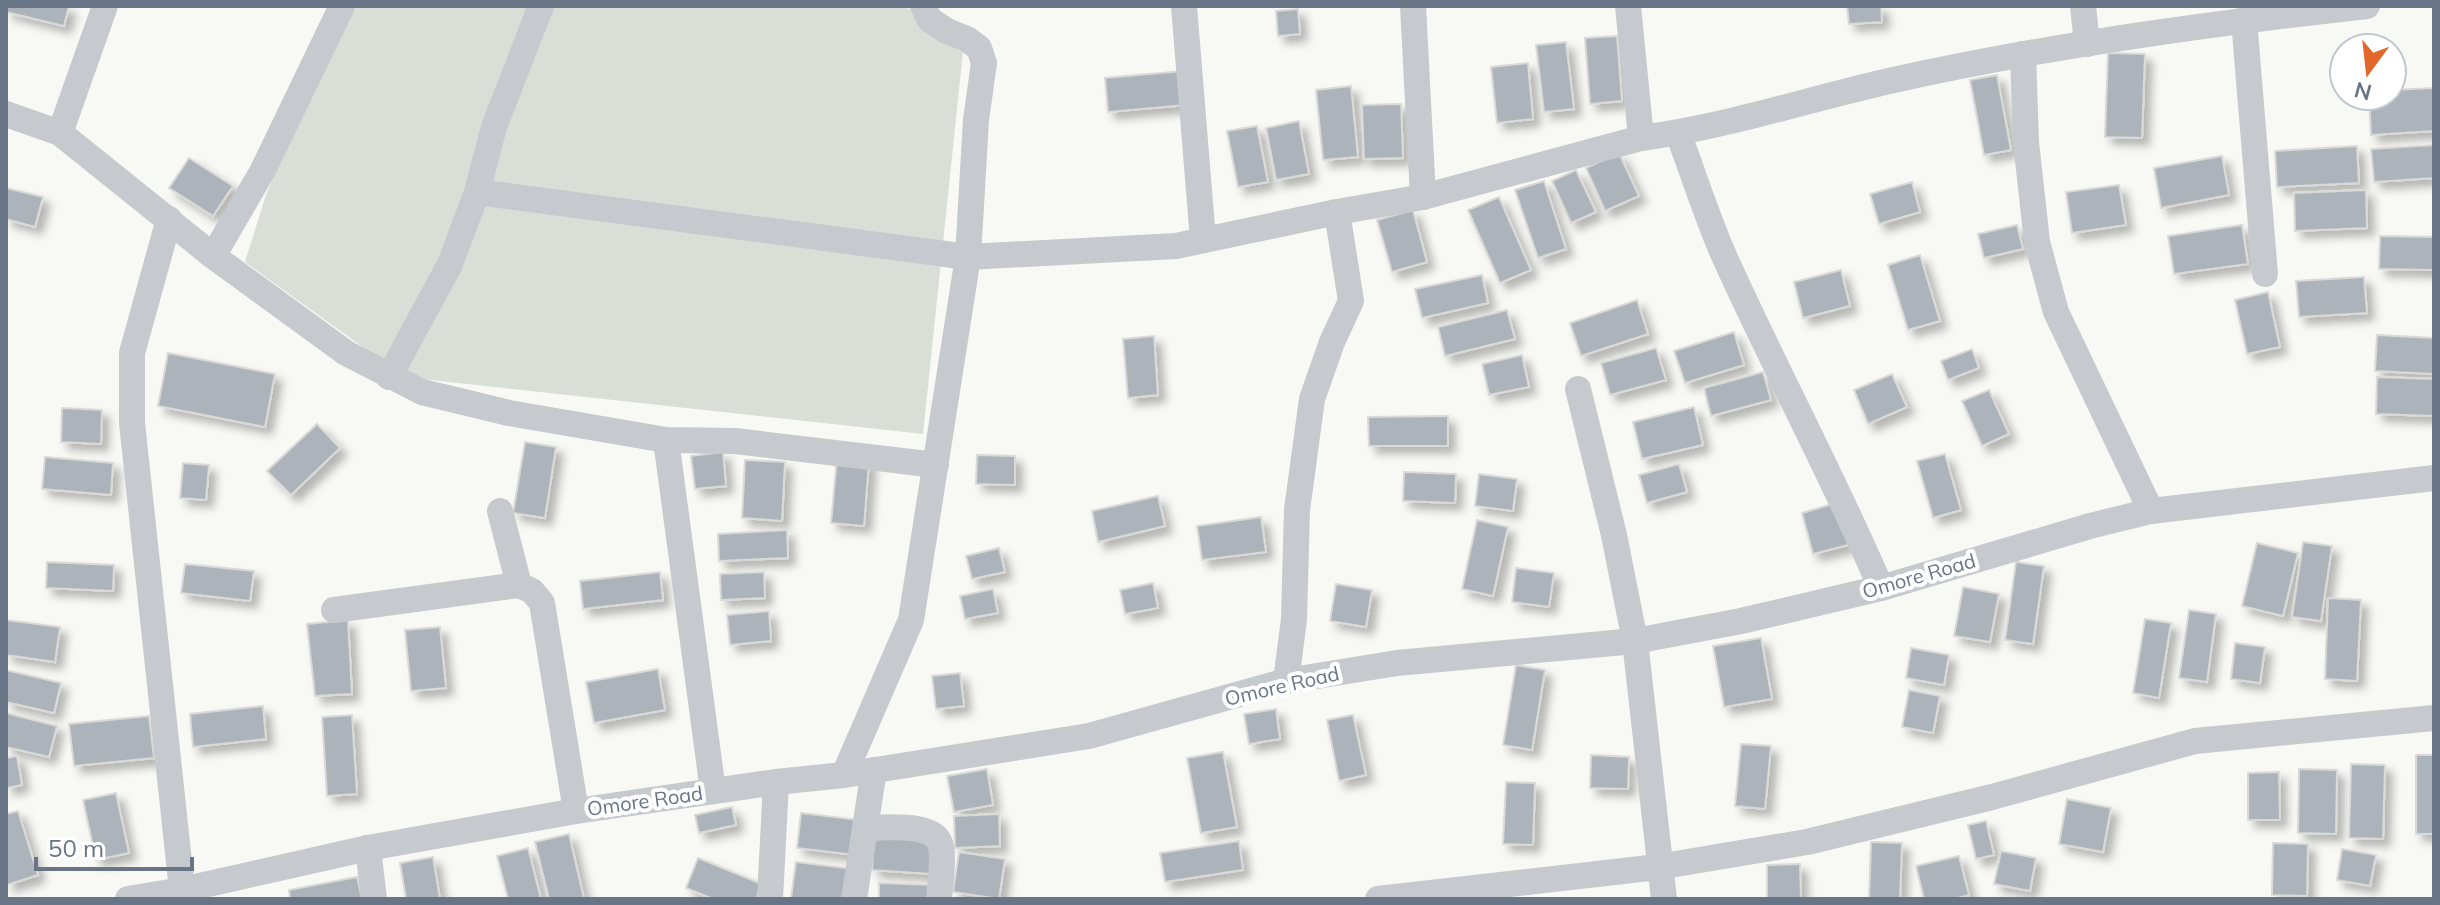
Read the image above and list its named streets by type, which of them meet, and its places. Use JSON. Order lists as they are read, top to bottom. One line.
{"streets":{"street":["Omore Road"]},"scale_bar":"50 m","north":"bottom"}
